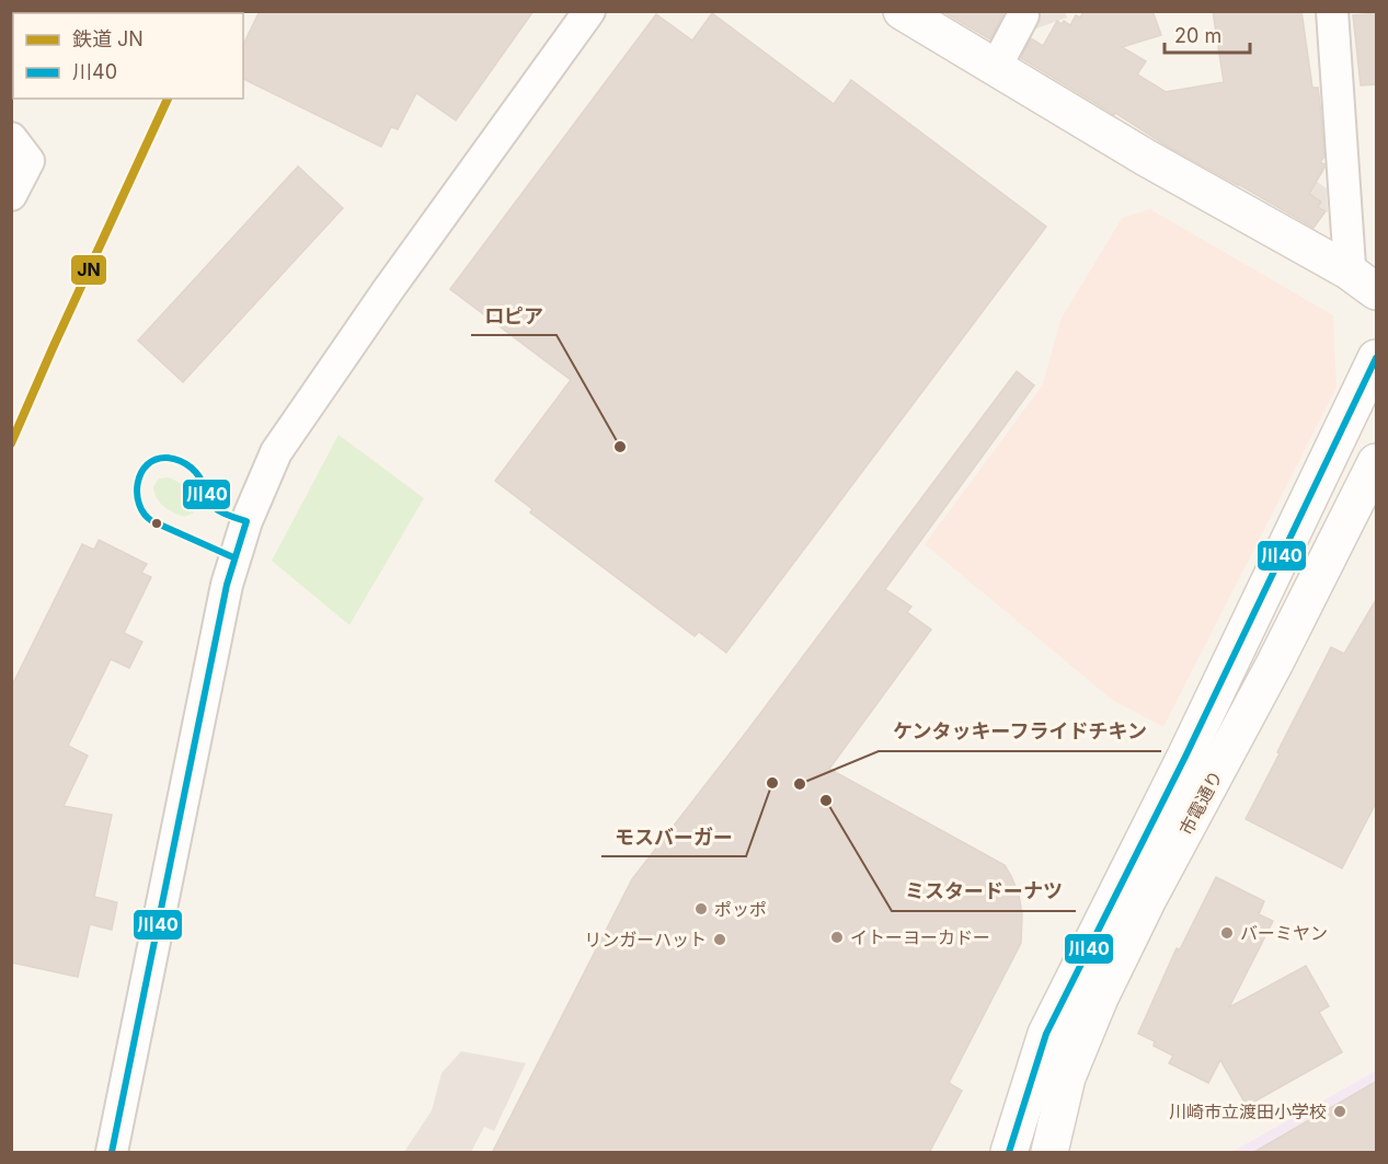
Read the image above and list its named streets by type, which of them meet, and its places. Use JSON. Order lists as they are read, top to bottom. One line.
{"streets":{"street":["市電通り"]},"places":["ロピア","モスバーガー","ケンタッキーフライドチキン","ミスタードーナツ","ポッポ","バーミヤン","イトーヨーカドー","リンガーハット","川崎市立渡田小学校"],"lines":["rail line JN","transit line 川40"],"legend":["鉄道 JN","川40"],"scale_bar":"20 m"}
